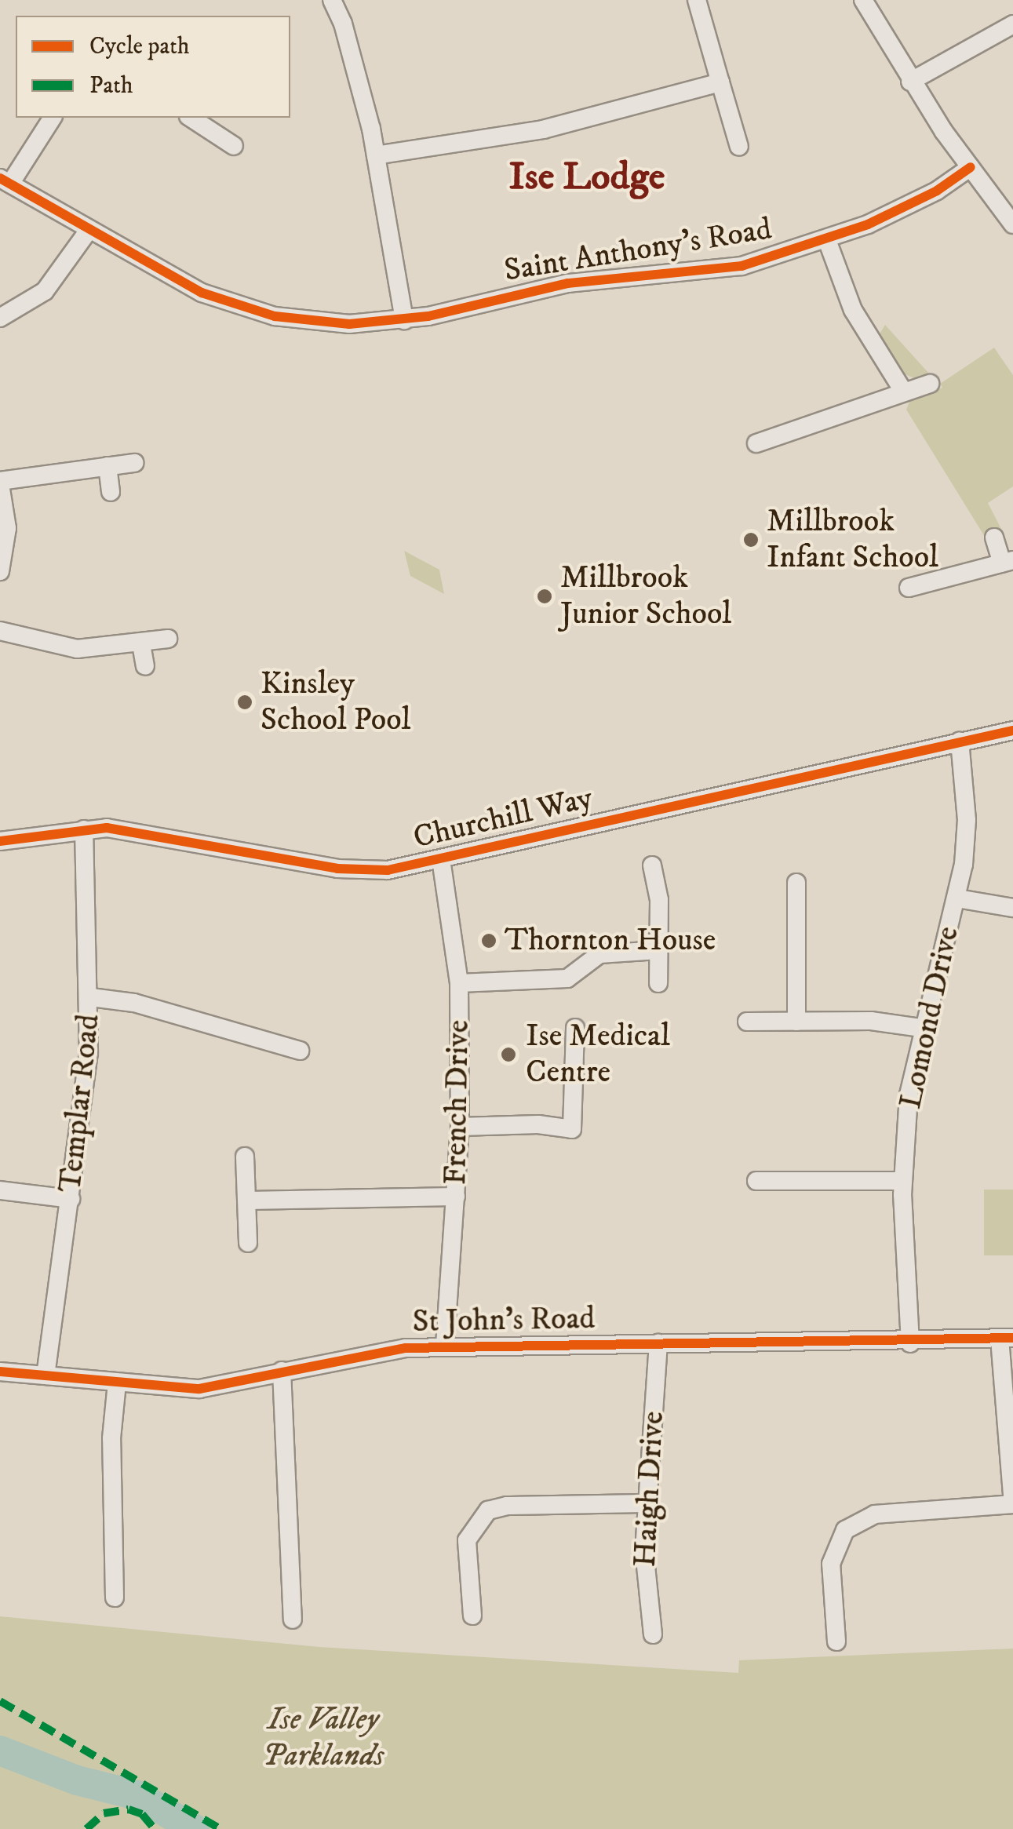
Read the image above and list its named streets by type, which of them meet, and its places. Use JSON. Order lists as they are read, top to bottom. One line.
{"streets":{"street":["Saint Anthony's Road","Churchill Way","Lomond Drive","French Drive","Templar Road","St John's Road","Haigh Drive"]},"crossings":[["Churchill Way","Lomond Drive"],["Churchill Way","French Drive"],["Churchill Way","Templar Road"],["Lomond Drive","St John's Road"],["French Drive","St John's Road"],["Templar Road","St John's Road"],["St John's Road","Haigh Drive"]],"districts":["Ise Lodge"],"parks":["Ise Valley Parklands"],"places":["Millbrook Infant School","Millbrook Junior School","Kinsley School Pool","Thornton House","Ise Medical Centre"],"legend":["Cycle path","Path"]}
